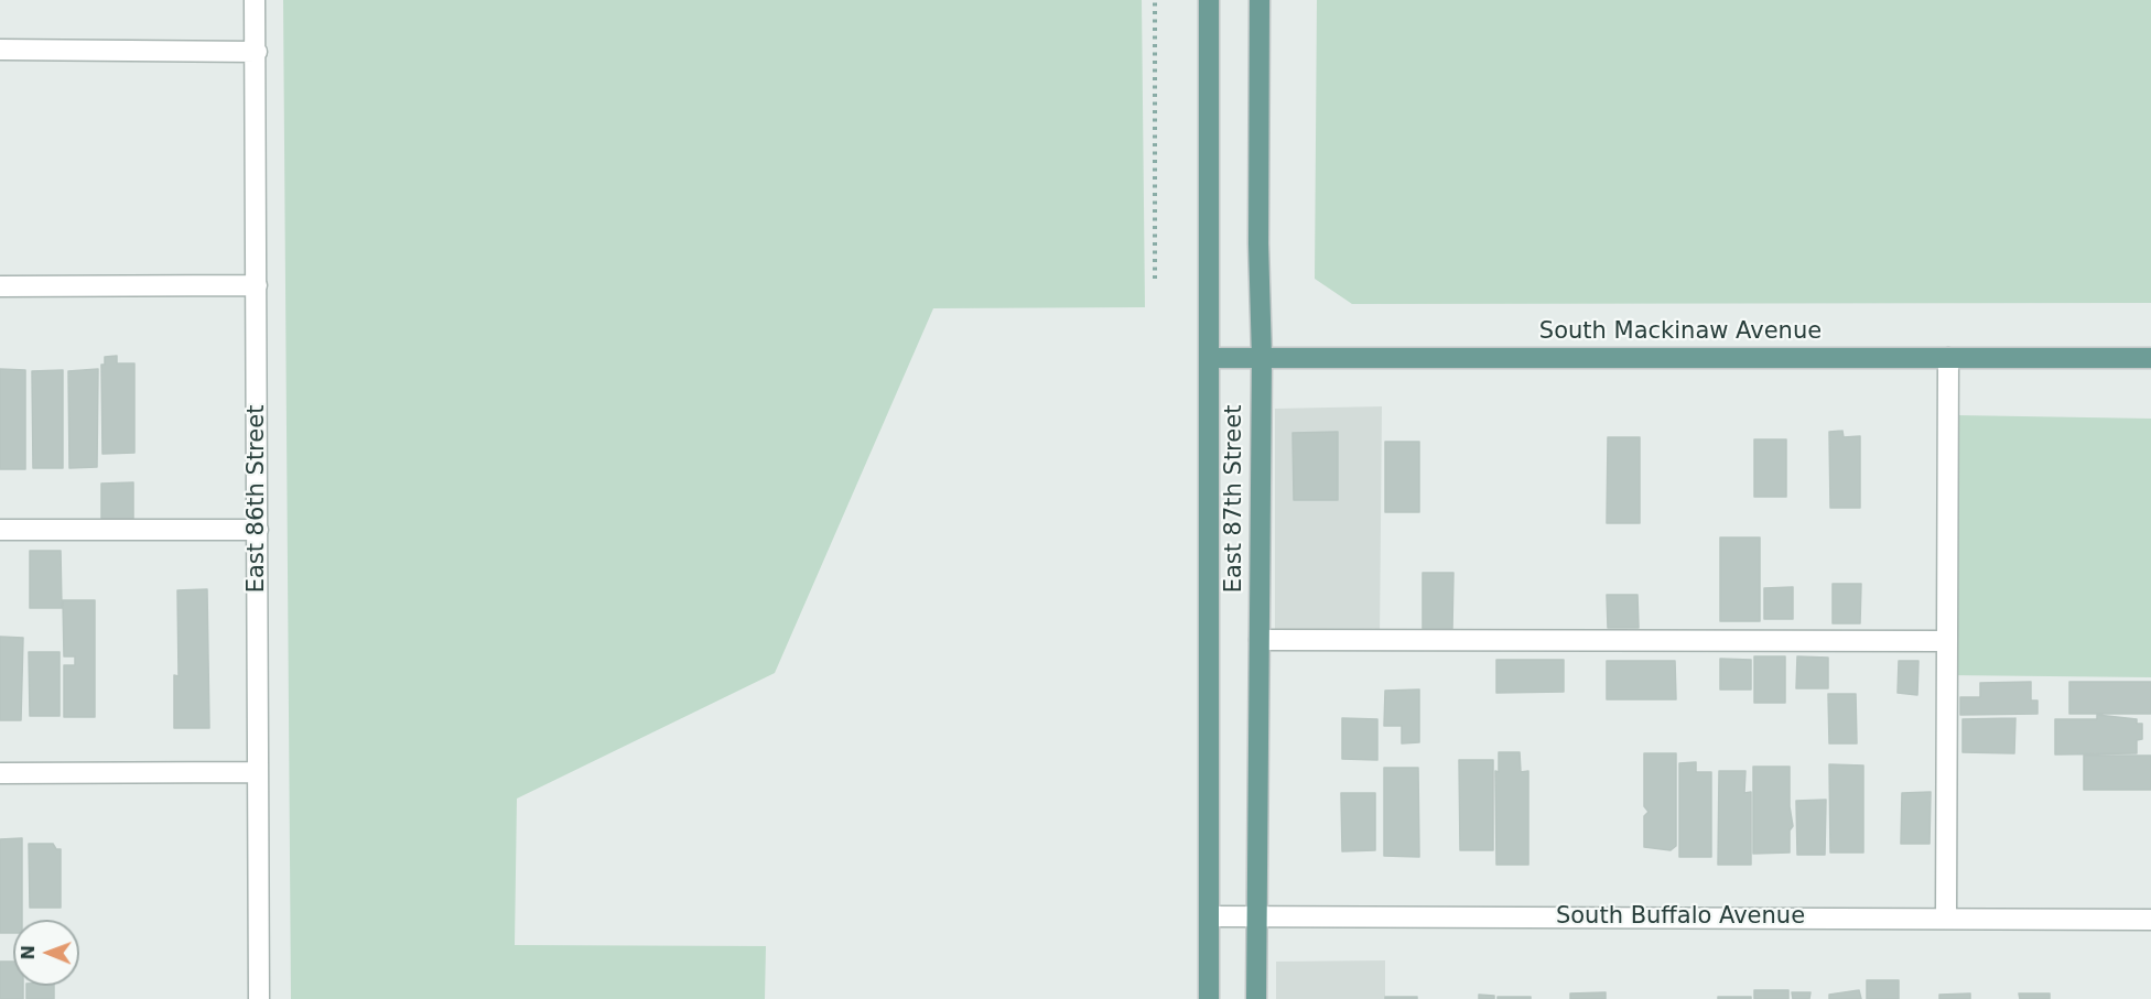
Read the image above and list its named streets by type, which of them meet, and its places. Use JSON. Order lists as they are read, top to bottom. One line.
{"streets":{"main road":["South Mackinaw Avenue","East 87th Street"],"street":["East 86th Street","South Buffalo Avenue"]},"crossings":[["South Mackinaw Avenue","East 87th Street"],["East 87th Street","South Buffalo Avenue"]],"north":"left"}
